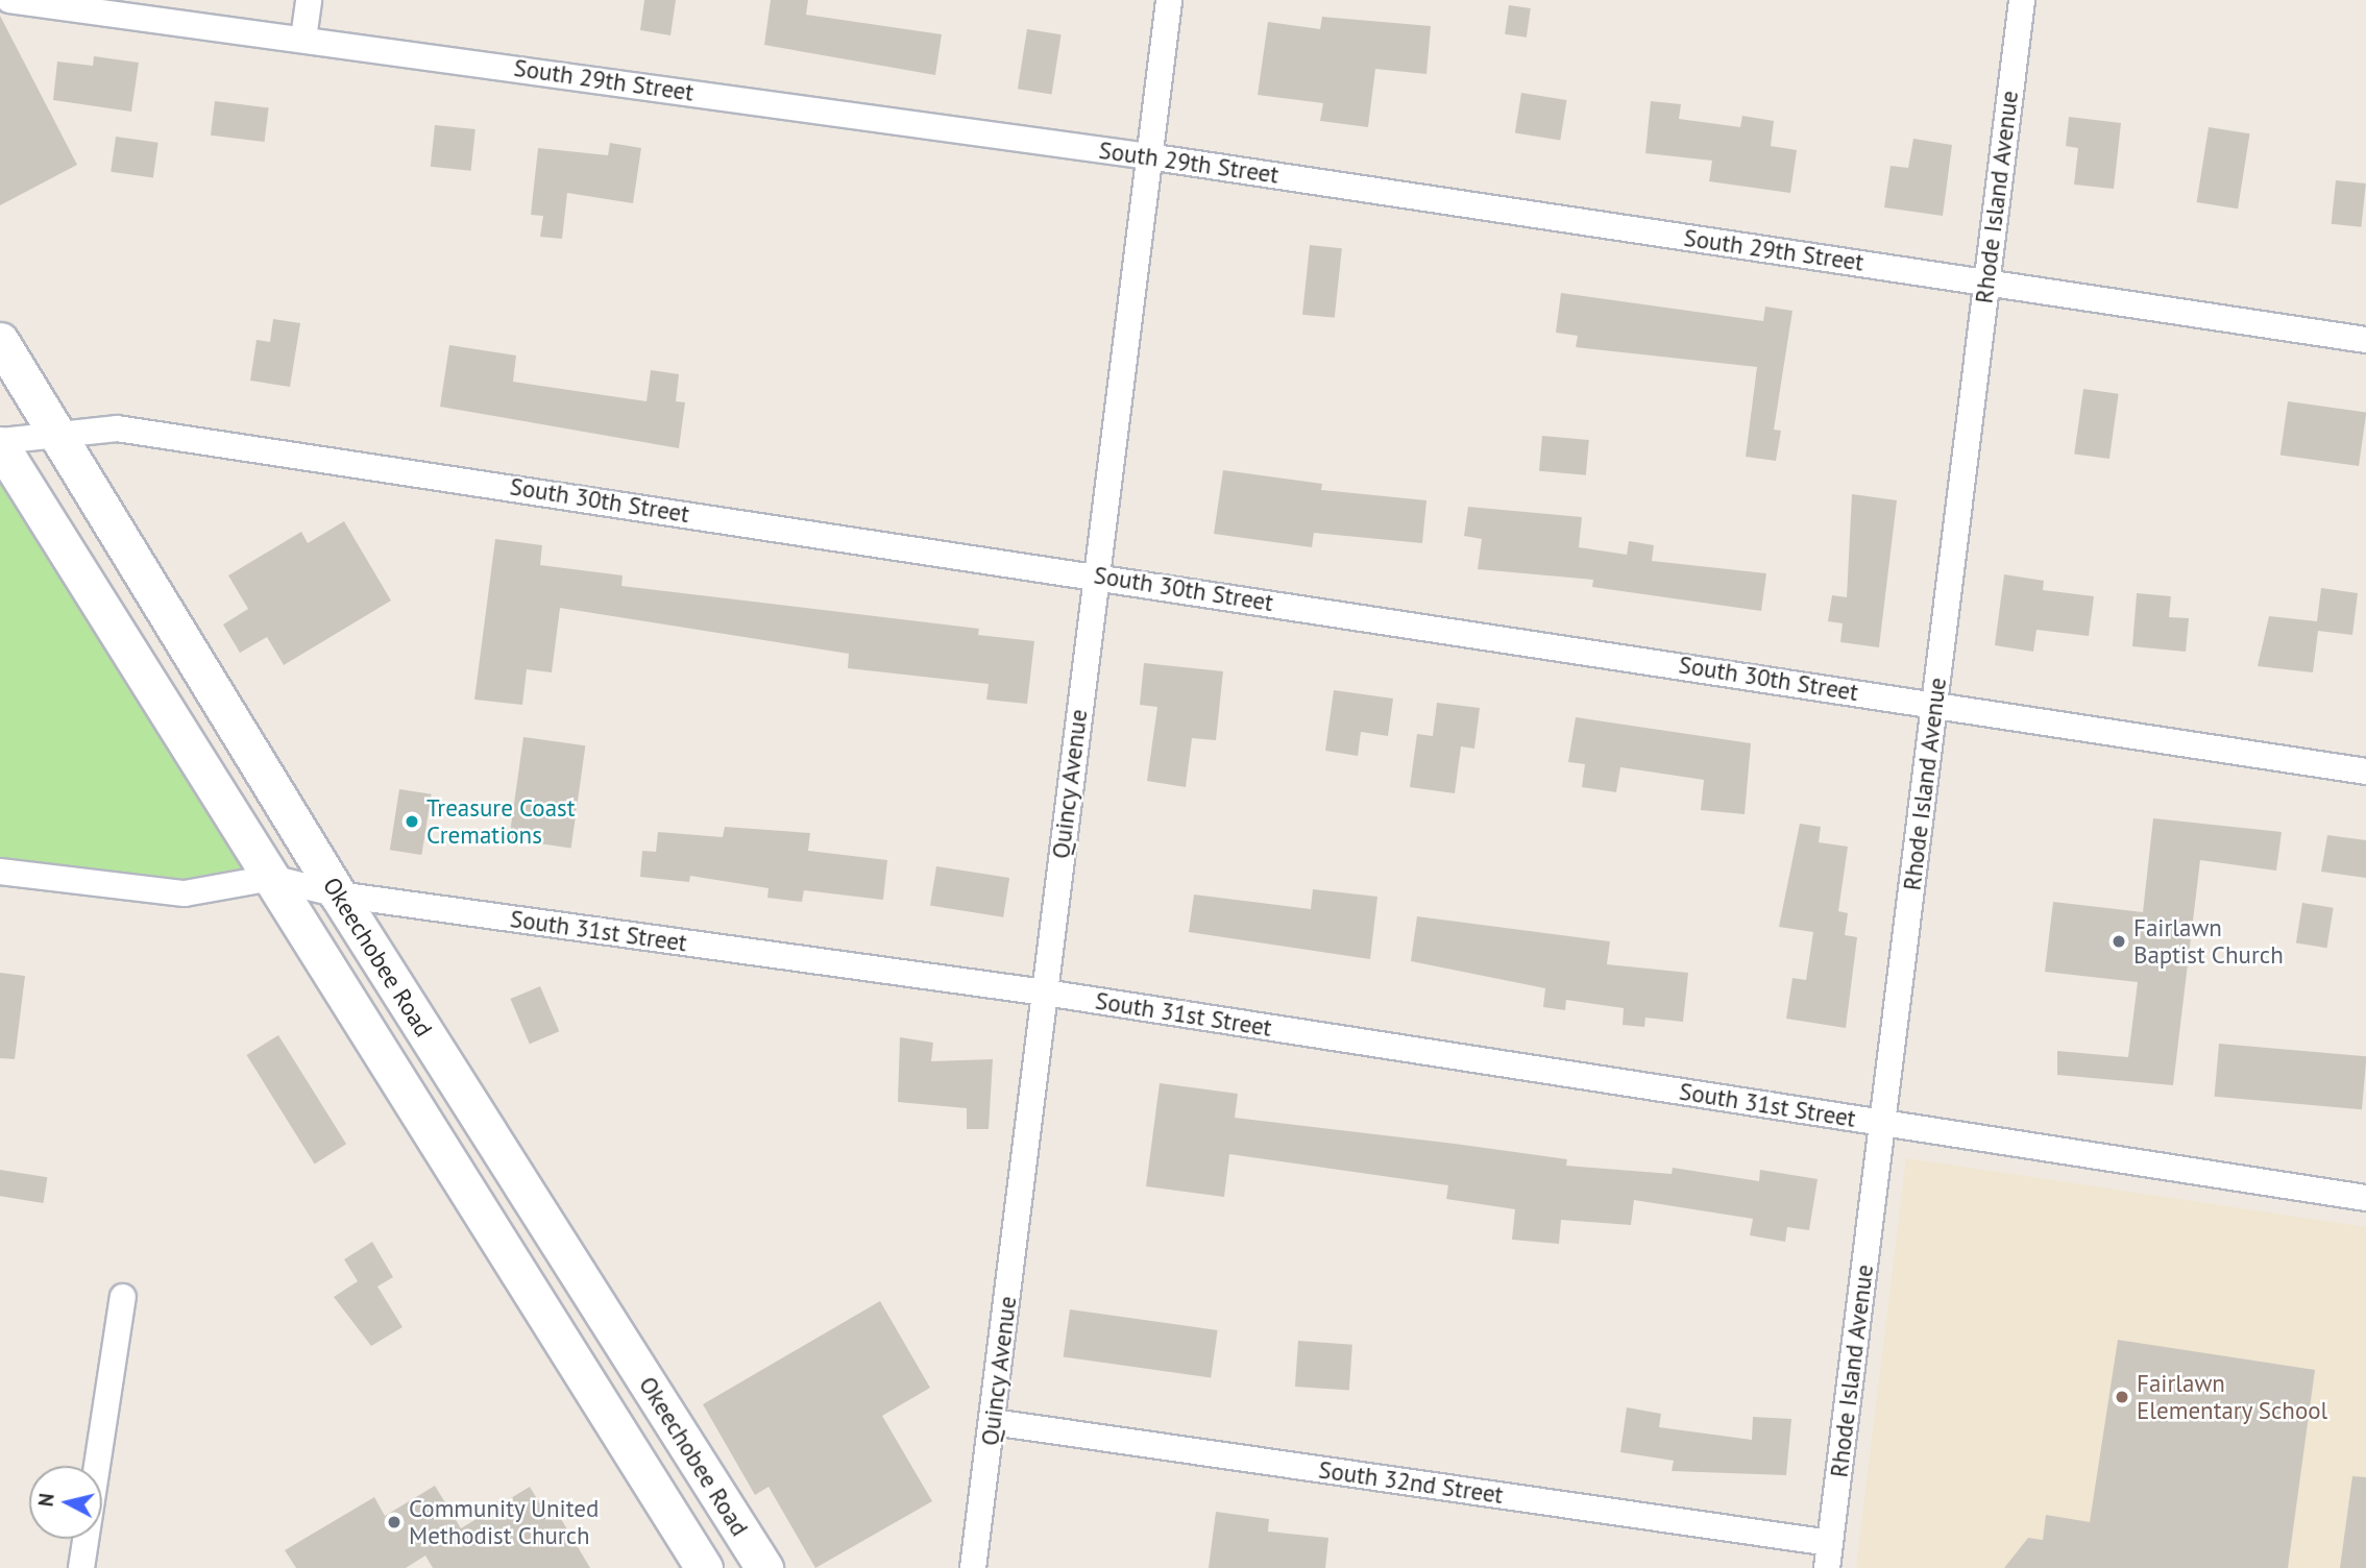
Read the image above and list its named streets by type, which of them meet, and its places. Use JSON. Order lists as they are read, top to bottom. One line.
{"streets":{"main road":["Okeechobee Road"],"street":["South 29th Street","Rhode Island Avenue","South 30th Street","Quincy Avenue","South 31st Street","South 32nd Street"]},"crossings":[["South 29th Street","Rhode Island Avenue"],["South 29th Street","Quincy Avenue"],["Rhode Island Avenue","South 30th Street"],["Rhode Island Avenue","South 31st Street"],["Rhode Island Avenue","South 32nd Street"],["South 30th Street","Quincy Avenue"],["South 30th Street","Okeechobee Road"],["Quincy Avenue","South 31st Street"],["Quincy Avenue","South 32nd Street"],["South 31st Street","Okeechobee Road"]],"places":["Treasure Coast Cremations","Fairlawn Baptist Church","Fairlawn Elementary School","Community United Methodist Church"],"north":"left"}
